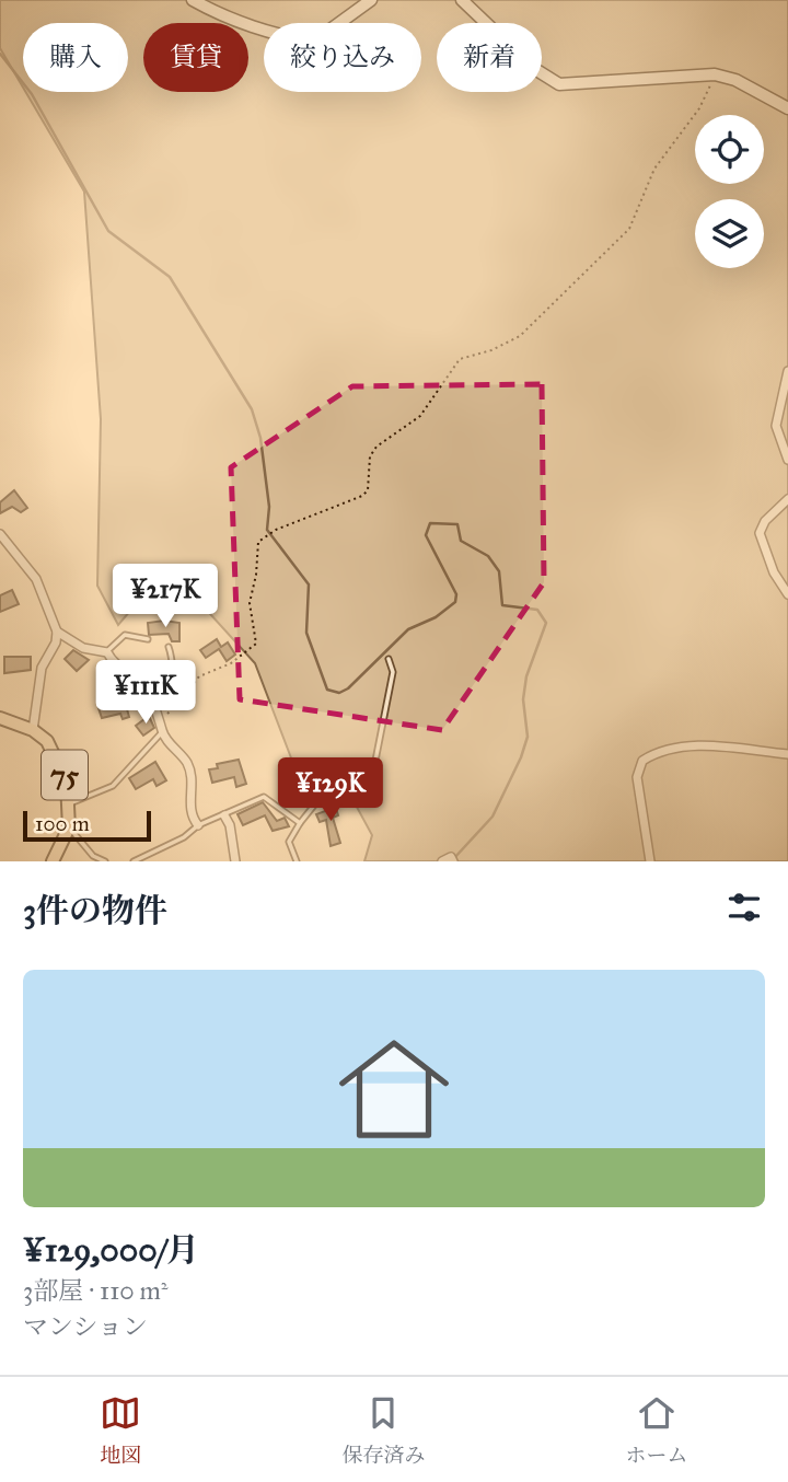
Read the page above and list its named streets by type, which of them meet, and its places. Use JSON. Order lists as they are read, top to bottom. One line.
{"streets":{"main road":["75"]},"scale_bar":"100 m","page":{"chip":["購入","賃貸","絞り込み","新着"],"price":["¥217K","¥111K","¥129K"],"scale":"100 m","heading":"3件の物件","list":[{"name":"¥129,000/月","note":"3部屋 · 110 m² · マンション"}],"tabs":["地図","保存済み","ホーム"]}}
